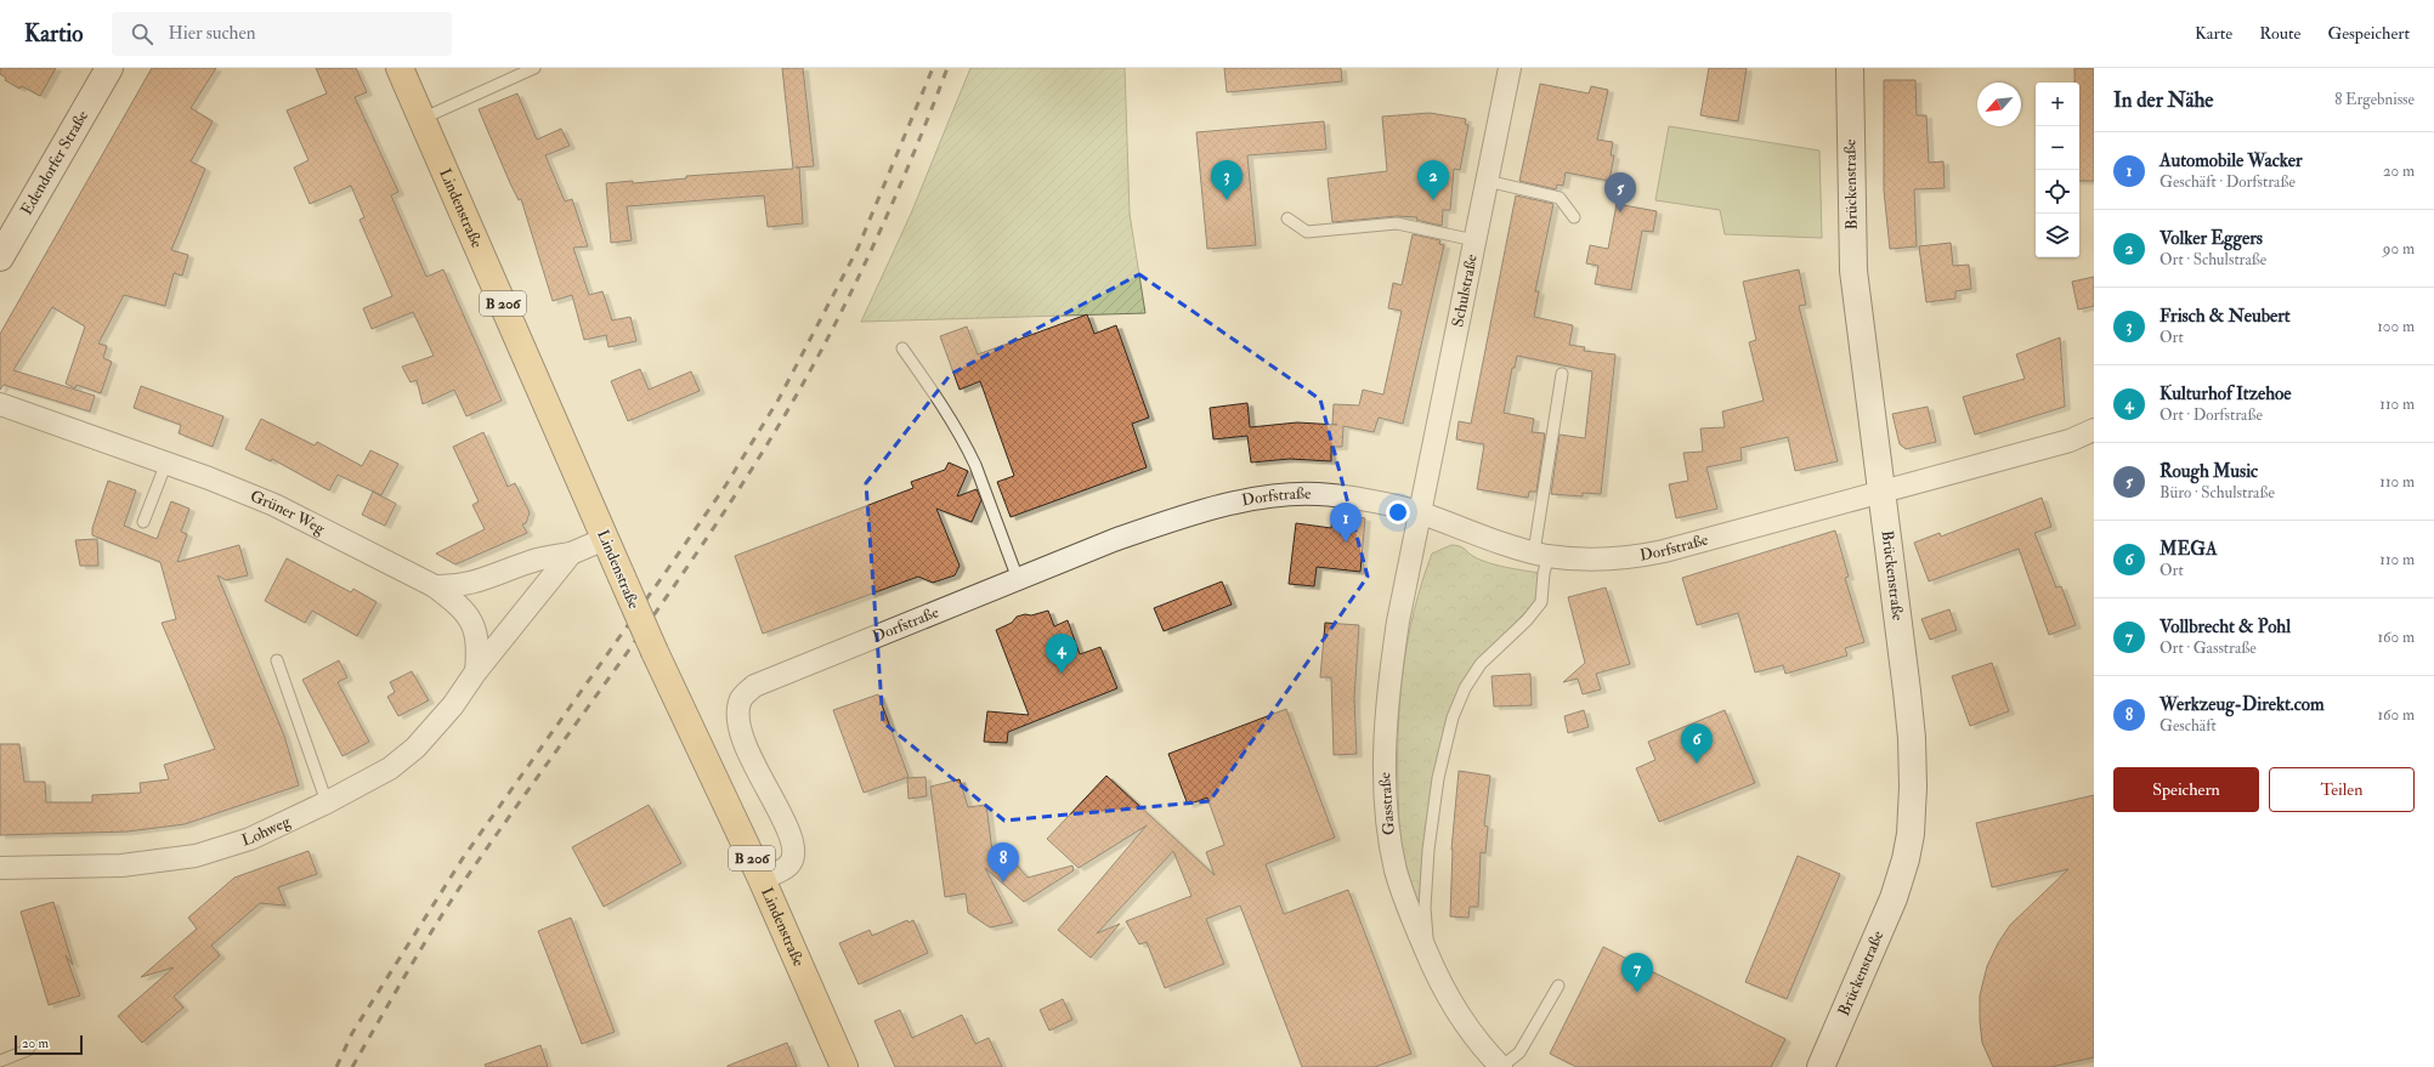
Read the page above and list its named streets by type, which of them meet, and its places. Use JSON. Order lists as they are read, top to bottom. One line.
{"streets":{"main road":["Lindenstraße","B 206"],"street":["Edendorfer Straße","Brückenstraße","Schulstraße","Dorfstraße","Grüner Weg","Gasstraße","Lohweg"]},"crossings":[["Brückenstraße","Dorfstraße"],["Lindenstraße","Dorfstraße"],["Lindenstraße","Lohweg"],["Schulstraße","Dorfstraße"],["Schulstraße","Gasstraße"],["Dorfstraße","Gasstraße"],["Grüner Weg","Lohweg"]],"scale_bar":"20 m","north":"bottom left","page":{"header":"Kartio","search":"Hier suchen","nav":["Karte","Route","Gespeichert"],"heading":["In der Nähe","8 Ergebnisse"],"map_buttons":["+","−"],"list":[{"mark":"1","name":"Automobile Wacker","note":"Geschäft · Dorfstraße","value":"20 m"},{"mark":"2","name":"Volker Eggers","note":"Ort · Schulstraße","value":"90 m"},{"mark":"3","name":"Frisch & Neubert","note":"Ort","value":"100 m"},{"mark":"4","name":"Kulturhof Itzehoe","note":"Ort · Dorfstraße","value":"110 m"},{"mark":"5","name":"Rough Music","note":"Büro · Schulstraße","value":"110 m"},{"mark":"6","name":"MEGA","note":"Ort","value":"110 m"},{"mark":"7","name":"Vollbrecht & Pohl","note":"Ort · Gasstraße","value":"160 m"},{"mark":"8","name":"Werkzeug-Direkt.com","note":"Geschäft","value":"160 m"}],"pins":["2","3","5","1","4","6","8","7"],"buttons":["Speichern","Teilen"],"scale":"20 m"}}
